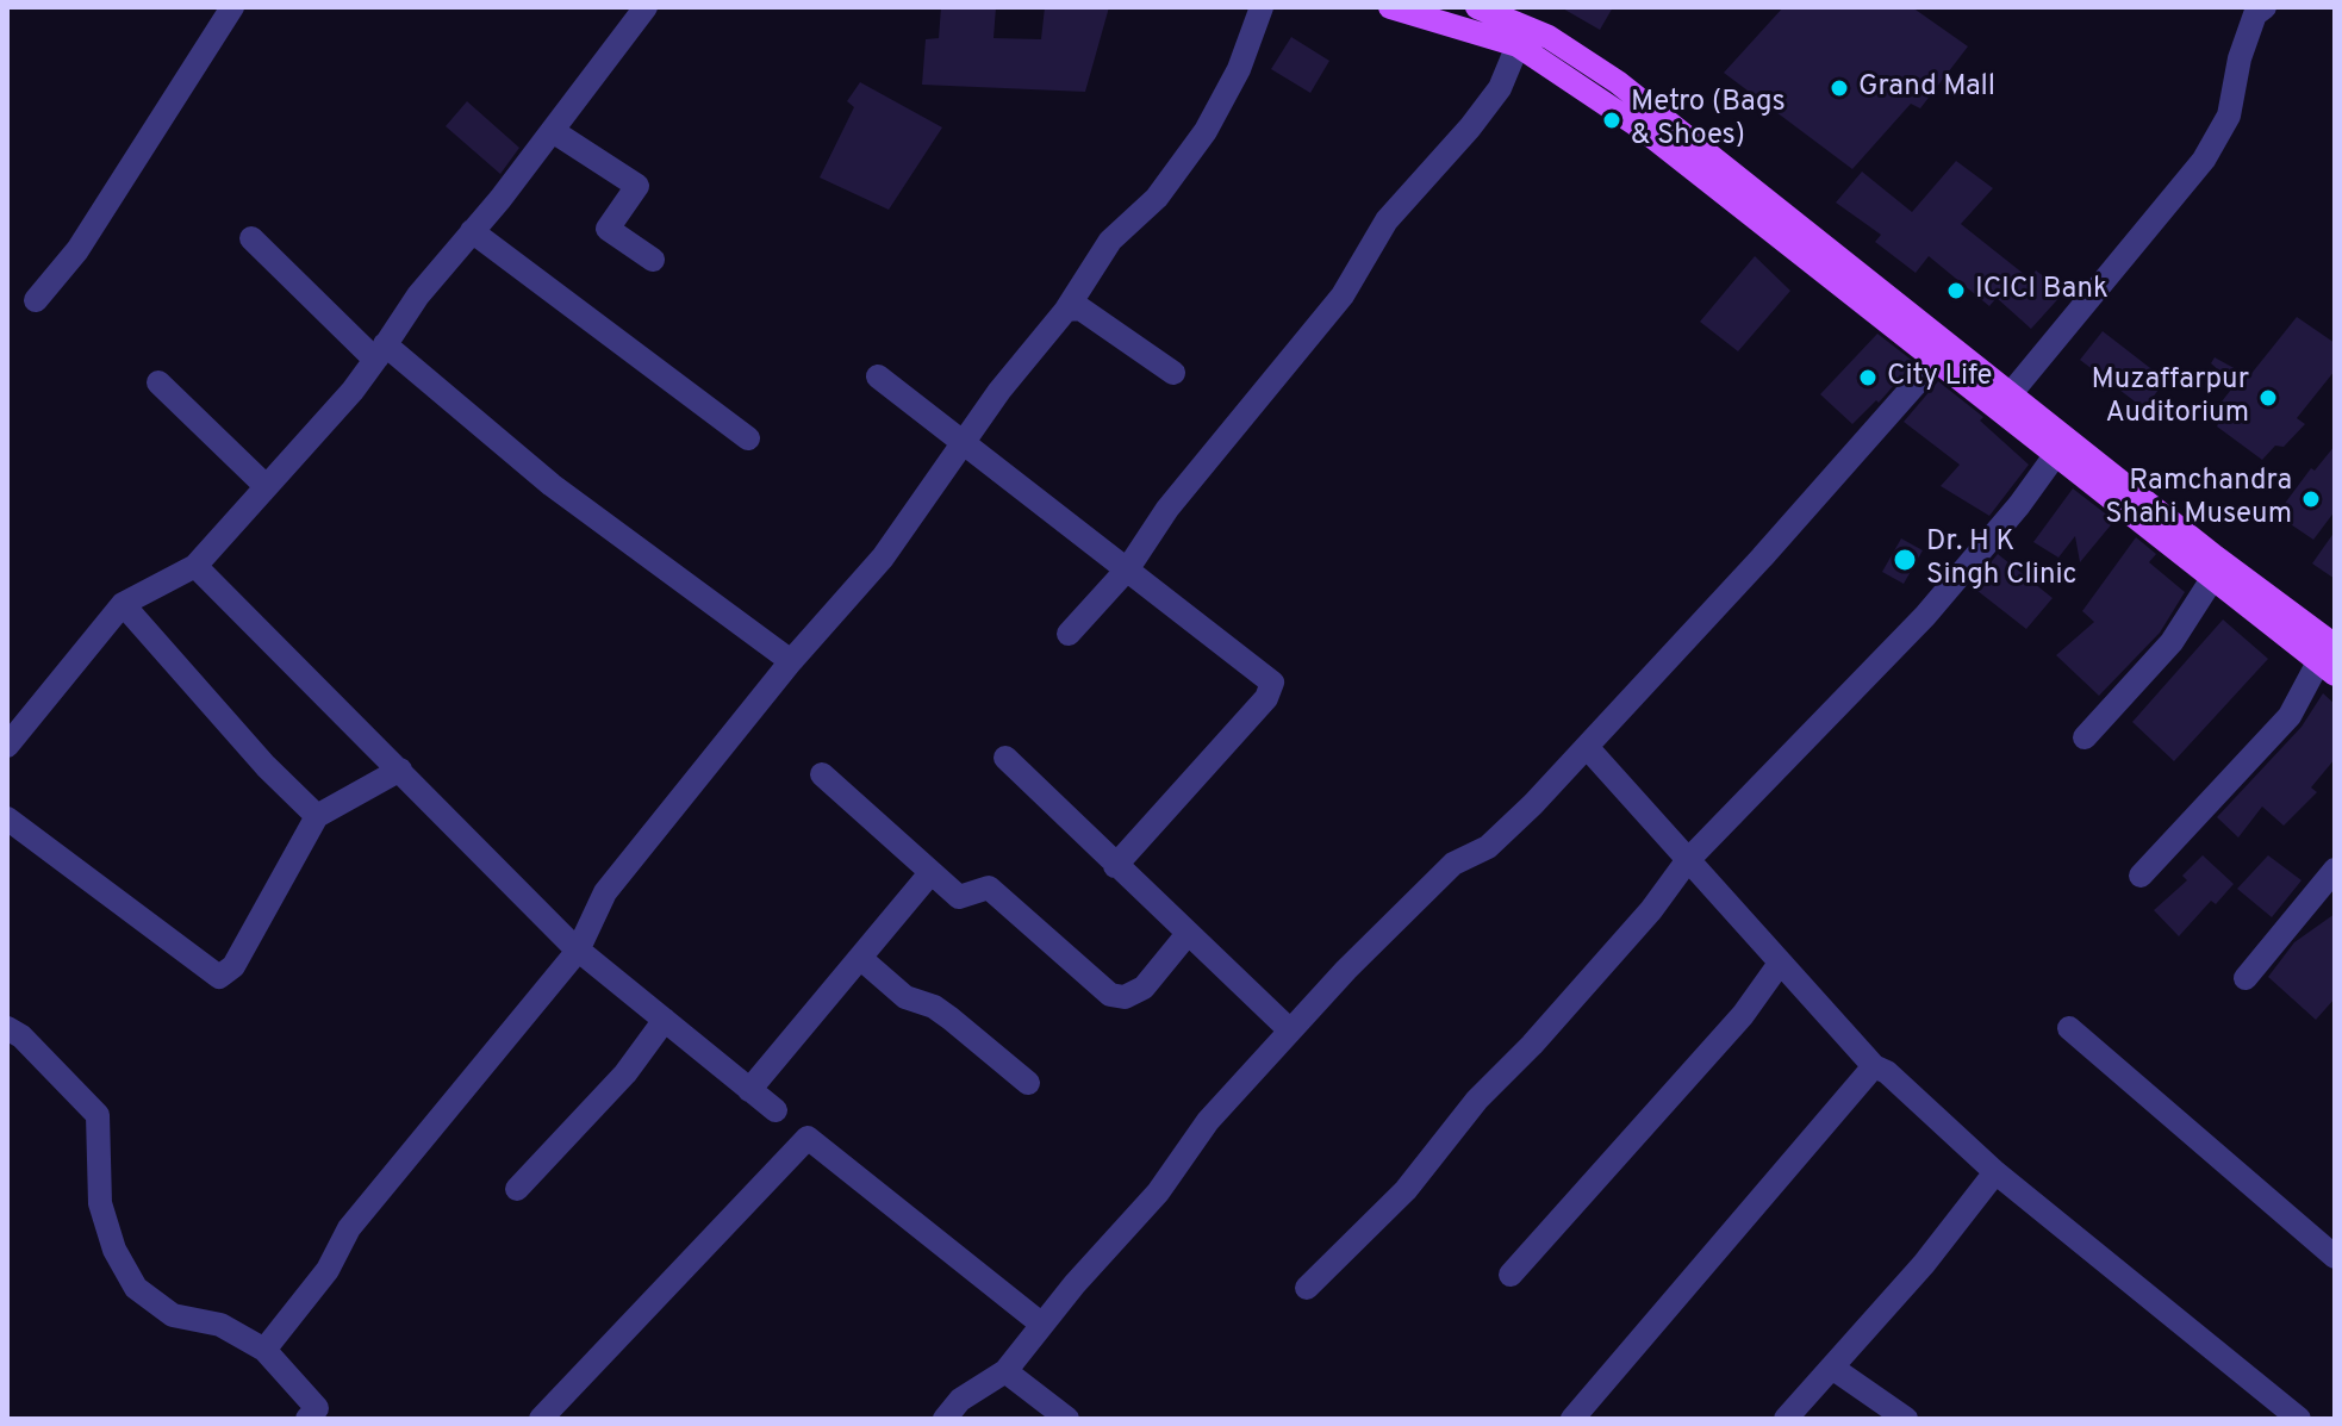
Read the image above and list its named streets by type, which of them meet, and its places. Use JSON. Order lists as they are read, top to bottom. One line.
{"places":["Grand Mall","Metro (Bags & Shoes)","ICICI Bank","City Life","Muzaffarpur Auditorium","Ramchandra Shahi Museum","Dr. H K Singh Clinic"]}
